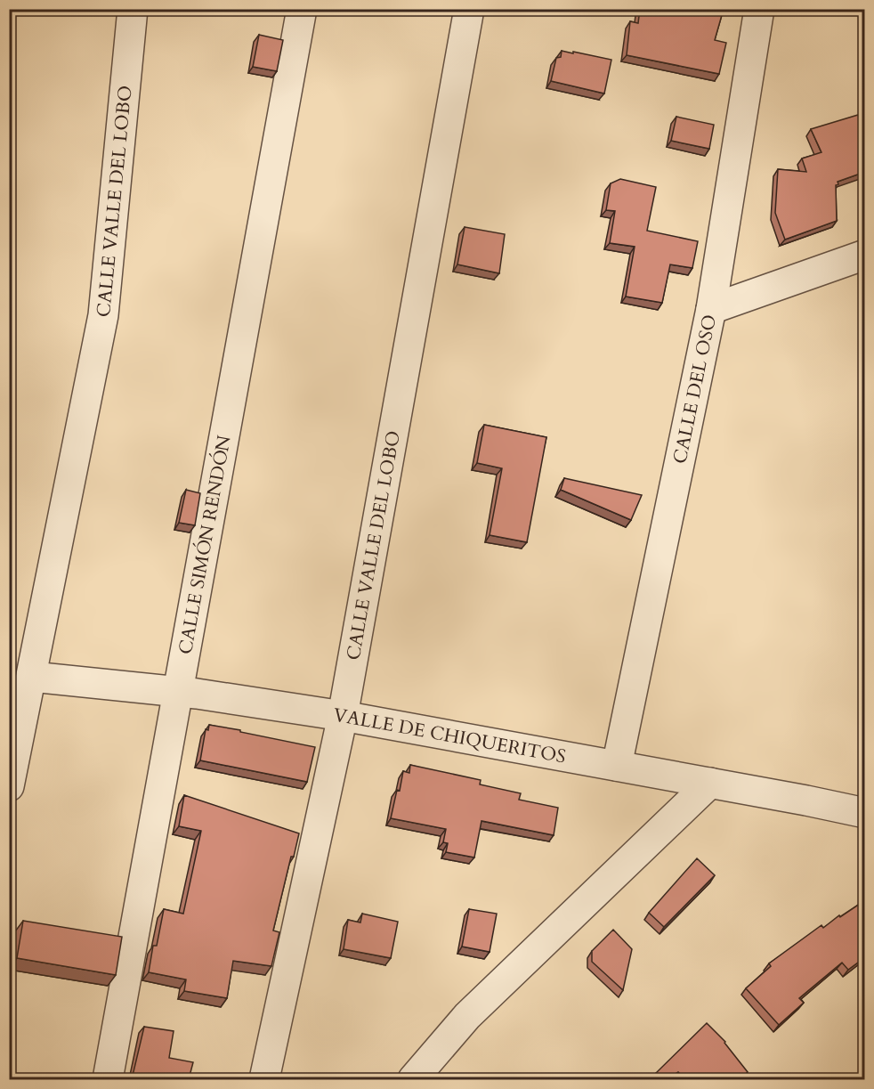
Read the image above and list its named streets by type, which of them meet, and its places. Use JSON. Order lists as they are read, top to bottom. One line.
{"streets":{"street":["CALLE VALLE DEL LOBO","CALLE DEL OSO","CALLE SIMÓN RENDÓN","VALLE DE CHIQUERITOS"]},"crossings":[["CALLE VALLE DEL LOBO","VALLE DE CHIQUERITOS"],["CALLE DEL OSO","VALLE DE CHIQUERITOS"],["CALLE SIMÓN RENDÓN","VALLE DE CHIQUERITOS"]]}
